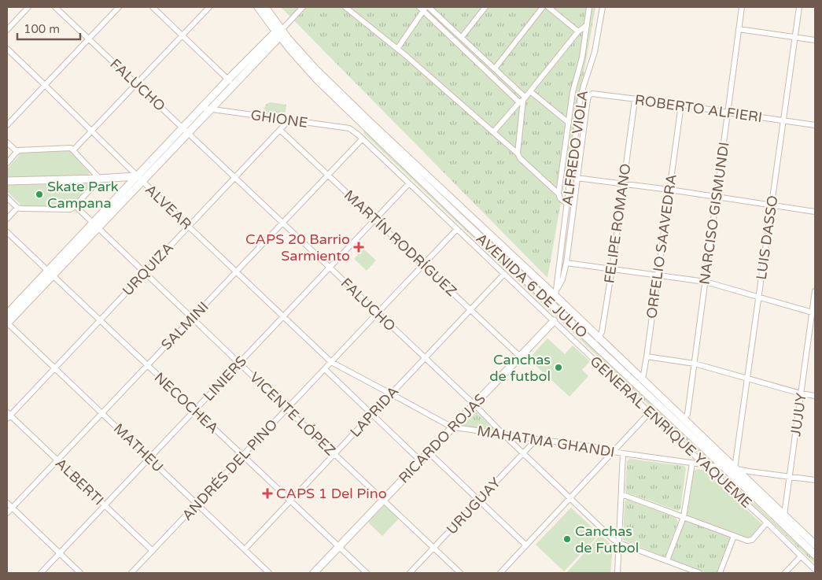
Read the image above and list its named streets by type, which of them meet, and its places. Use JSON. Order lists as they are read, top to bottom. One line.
{"streets":{"main road":["AVENIDA 6 DE JULIO","RICARDO ROJAS"],"street":["FALUCHO","ROBERTO ALFIERI","GHIONE","ALFREDO VIOLA","ALVEAR","NARCISO GISMUNDI","FELIPE ROMANO","LUIS DASSO","MARTÍN RODRÍGUEZ","ORFELIO SAAVEDRA","URQUIZA","SALMINI","LINIERS","NECOCHEA","LAPRIDA","VICENTE LÓPEZ","JUJUY","GENERAL ENRIQUE YAQUEME","MAHATMA GHANDI","MATHEU","ANDRÉS DEL PINO","ALBERTI","URUGUAY"]},"crossings":[["FALUCHO","URQUIZA"],["FALUCHO","SALMINI"],["FALUCHO","LINIERS"],["FALUCHO","LAPRIDA"],["FALUCHO","RICARDO ROJAS"],["FALUCHO","MAHATMA GHANDI"],["FALUCHO","ANDRÉS DEL PINO"],["FALUCHO","URUGUAY"],["ROBERTO ALFIERI","ALFREDO VIOLA"],["ROBERTO ALFIERI","NARCISO GISMUNDI"],["ROBERTO ALFIERI","FELIPE ROMANO"],["ROBERTO ALFIERI","LUIS DASSO"],["ROBERTO ALFIERI","ORFELIO SAAVEDRA"],["GHIONE","URQUIZA"],["GHIONE","GENERAL ENRIQUE YAQUEME"],["ALFREDO VIOLA","AVENIDA 6 DE JULIO"],["ALVEAR","URQUIZA"],["ALVEAR","SALMINI"],["ALVEAR","LINIERS"],["ALVEAR","MAHATMA GHANDI"],["ALVEAR","ANDRÉS DEL PINO"],["NARCISO GISMUNDI","AVENIDA 6 DE JULIO"],["FELIPE ROMANO","AVENIDA 6 DE JULIO"],["LUIS DASSO","AVENIDA 6 DE JULIO"],["LUIS DASSO","MAHATMA GHANDI"],["MARTÍN RODRÍGUEZ","URQUIZA"],["MARTÍN RODRÍGUEZ","SALMINI"],["MARTÍN RODRÍGUEZ","LINIERS"],["MARTÍN RODRÍGUEZ","LAPRIDA"],["MARTÍN RODRÍGUEZ","RICARDO ROJAS"],["MARTÍN RODRÍGUEZ","ANDRÉS DEL PINO"],["ORFELIO SAAVEDRA","AVENIDA 6 DE JULIO"],["URQUIZA","NECOCHEA"],["URQUIZA","VICENTE LÓPEZ"],["URQUIZA","MATHEU"],["URQUIZA","ALBERTI"],["AVENIDA 6 DE JULIO","JUJUY"],["AVENIDA 6 DE JULIO","MAHATMA GHANDI"],["SALMINI","NECOCHEA"],["SALMINI","VICENTE LÓPEZ"],["SALMINI","GENERAL ENRIQUE YAQUEME"],["SALMINI","MATHEU"],["SALMINI","ALBERTI"],["LINIERS","NECOCHEA"],["LINIERS","VICENTE LÓPEZ"],["LINIERS","GENERAL ENRIQUE YAQUEME"],["LINIERS","MATHEU"],["LINIERS","ALBERTI"],["NECOCHEA","LAPRIDA"],["NECOCHEA","RICARDO ROJAS"],["NECOCHEA","ANDRÉS DEL PINO"],["LAPRIDA","VICENTE LÓPEZ"],["LAPRIDA","GENERAL ENRIQUE YAQUEME"],["LAPRIDA","MAHATMA GHANDI"],["LAPRIDA","MATHEU"],["VICENTE LÓPEZ","RICARDO ROJAS"],["VICENTE LÓPEZ","ANDRÉS DEL PINO"],["VICENTE LÓPEZ","URUGUAY"],["JUJUY","MAHATMA GHANDI"],["GENERAL ENRIQUE YAQUEME","RICARDO ROJAS"],["GENERAL ENRIQUE YAQUEME","MAHATMA GHANDI"],["GENERAL ENRIQUE YAQUEME","ANDRÉS DEL PINO"],["RICARDO ROJAS","MAHATMA GHANDI"],["MAHATMA GHANDI","ANDRÉS DEL PINO"],["MAHATMA GHANDI","URUGUAY"],["MATHEU","ANDRÉS DEL PINO"],["ANDRÉS DEL PINO","ALBERTI"]],"places":{"other":["Skate Park Campana","Canchas de futbol","Canchas de Futbol"],"health":["CAPS 20 Barrio Sarmiento","CAPS 1 Del Pino"]},"scale_bar":"100 m"}
